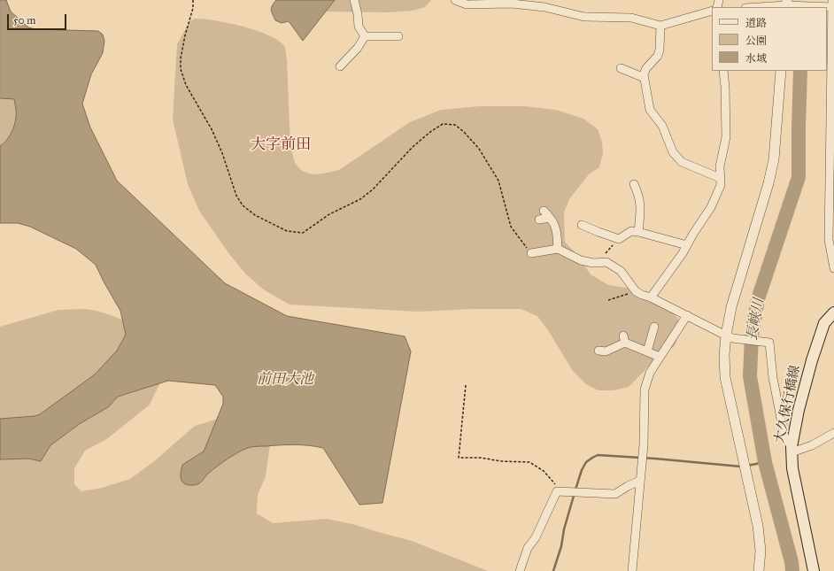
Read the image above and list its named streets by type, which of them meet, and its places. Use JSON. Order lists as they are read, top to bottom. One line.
{"streets":{"main road":["大久保行橋線"]},"districts":["大字前田"],"water":["長峡川","前田大池"],"legend":["道路","公園","水域"],"scale_bar":"50 m"}
